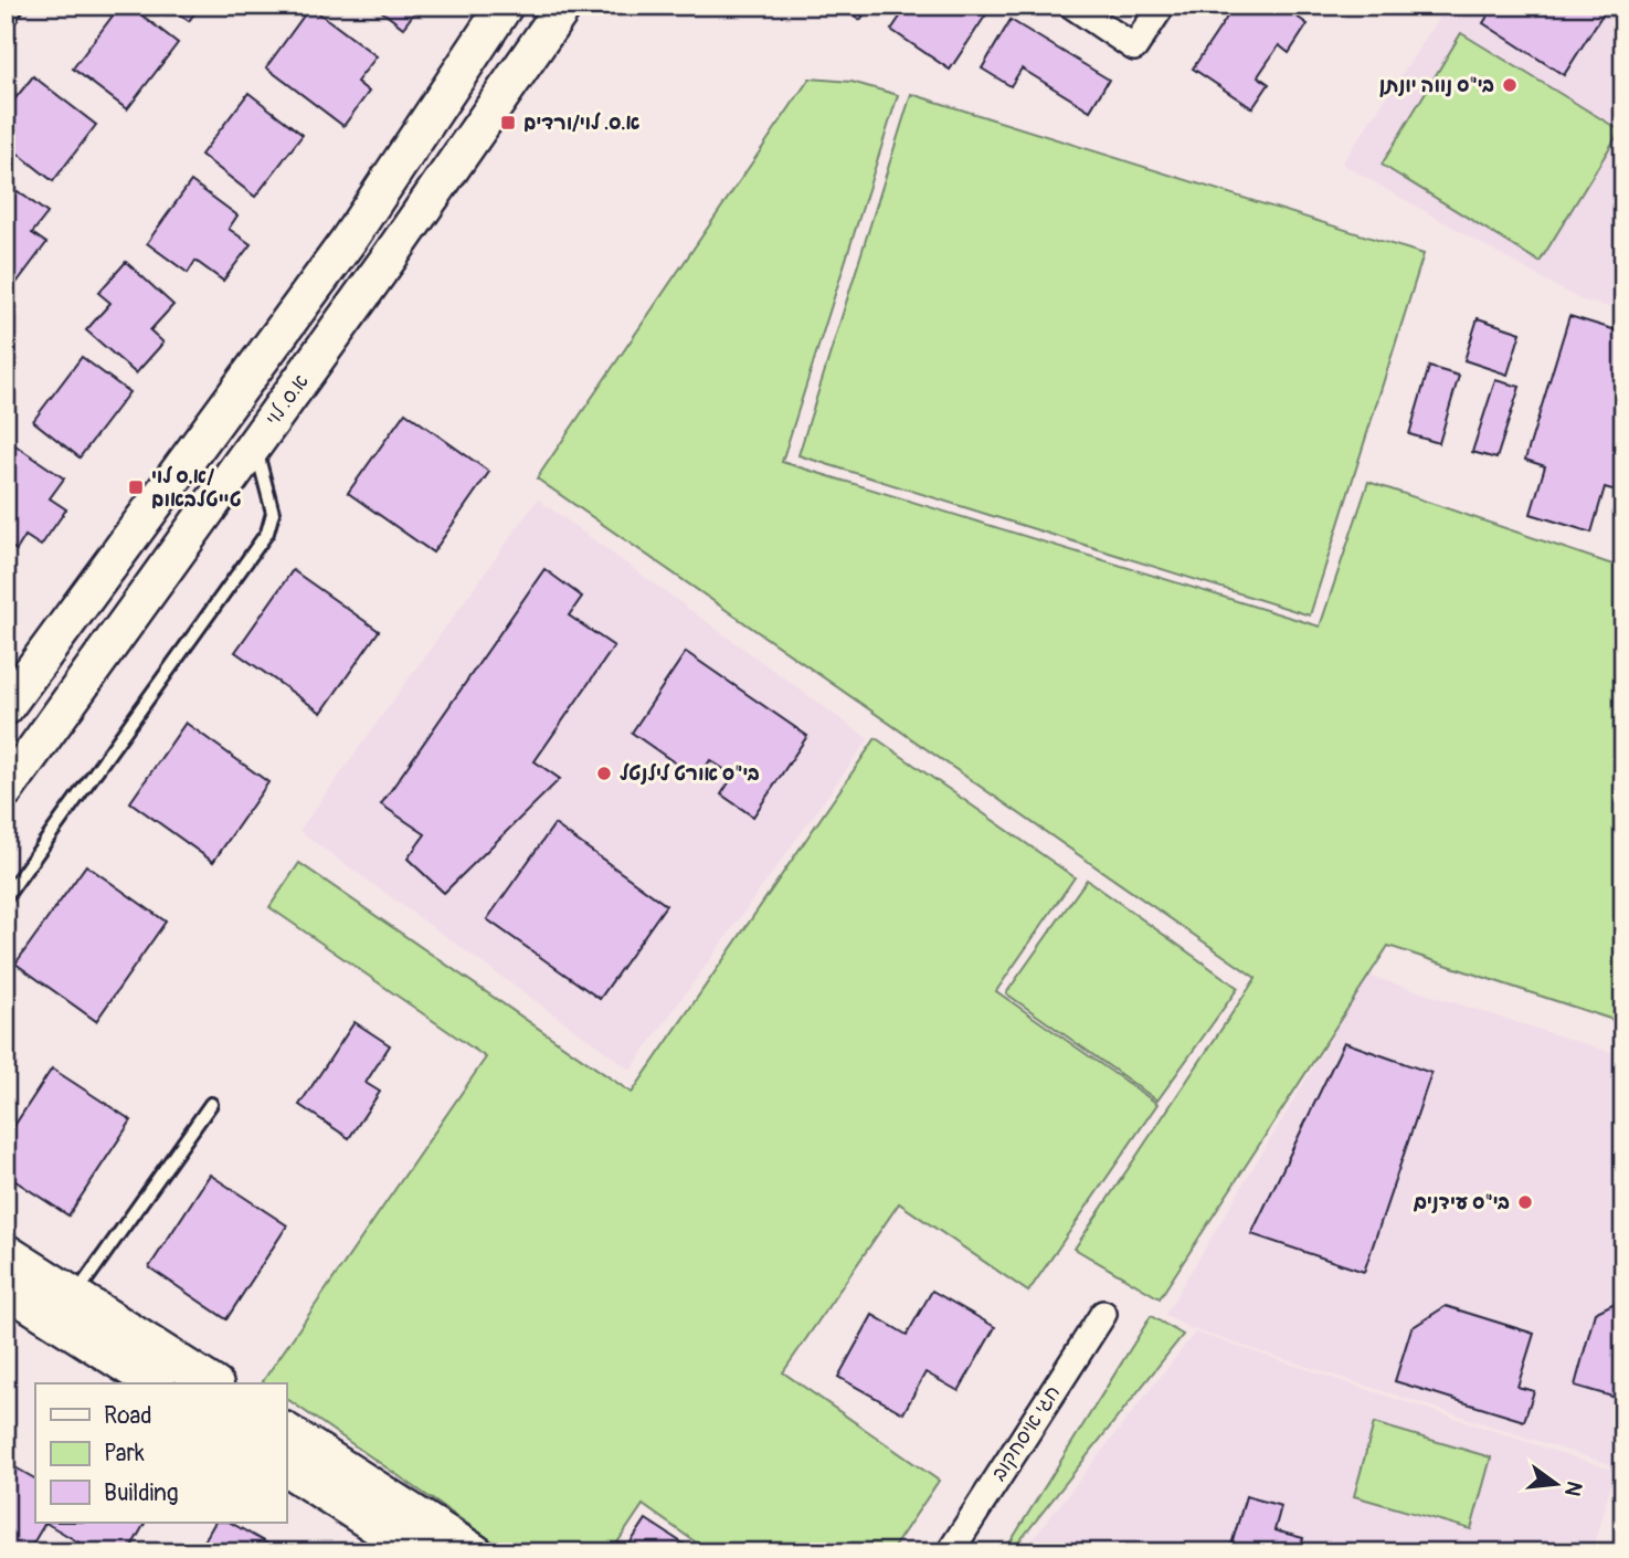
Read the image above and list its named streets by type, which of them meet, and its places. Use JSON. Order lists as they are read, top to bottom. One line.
{"streets":{"main road":["א.ס. לוי"],"street":["חגי איסחקוב"]},"places":{"other":["בי\"ס נווה יונתן","בי\"ס אורט לילנטל","בי\"ס עידנים"],"transit":["א.ס. לוי/ורדים","א.ס לוי/ טייטלבאום"]},"legend":["Road","Park","Building"],"north":"right"}
